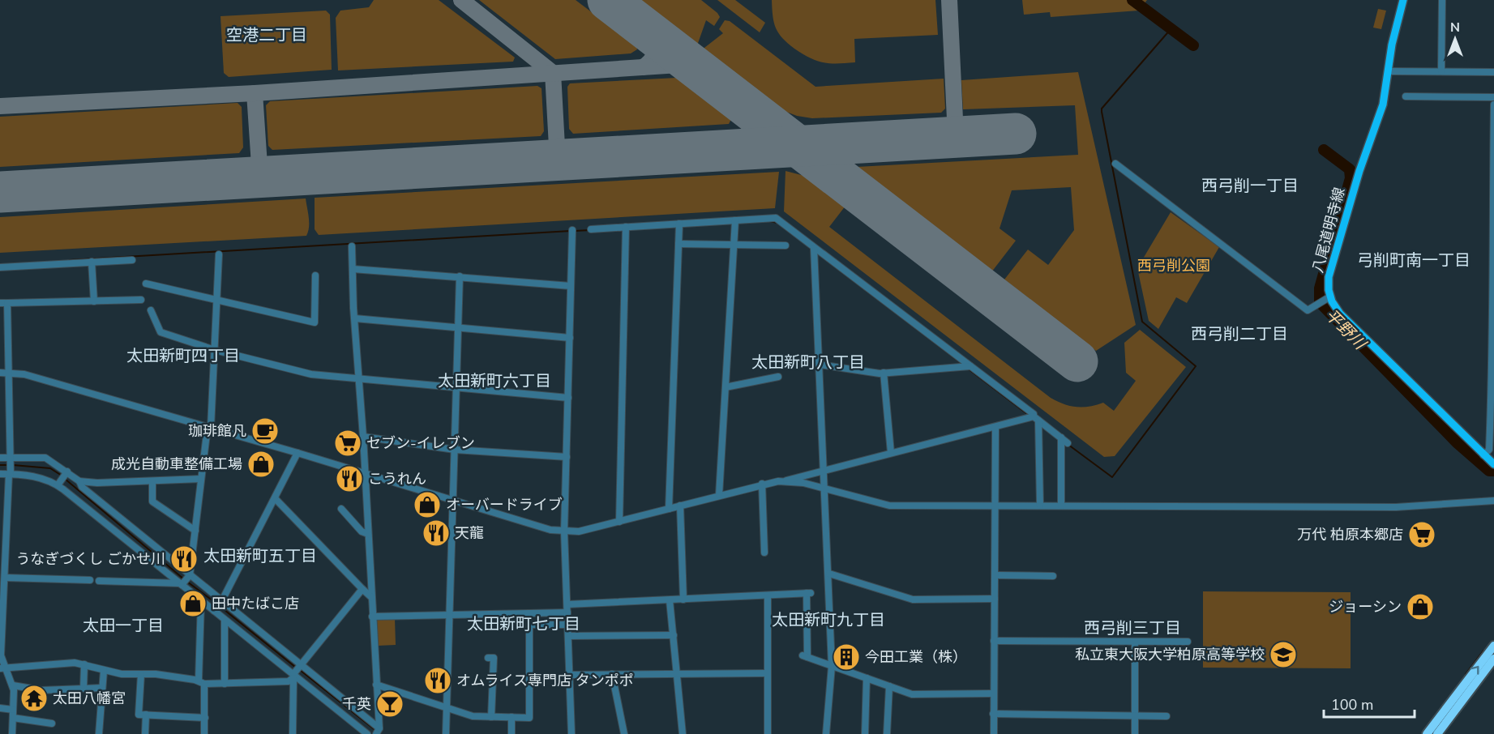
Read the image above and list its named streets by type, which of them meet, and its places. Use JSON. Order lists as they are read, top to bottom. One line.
{"streets":{"main road":["八尾道明寺線"]},"districts":["空港二丁目","西弓削一丁目","弓削町南一丁目","西弓削二丁目","太田新町四丁目","太田新町八丁目","太田新町六丁目","太田新町五丁目","太田新町九丁目","太田新町七丁目","太田一丁目","西弓削三丁目"],"water":["平野川"],"parks":["西弓削公園"],"places":{"cafe":["珈琲館凡"],"supermarket":["セブン-イレブン","万代 柏原本郷店"],"shop":["成光自動車整備工場","オーバードライブ","田中たばこ店","ジョーシン"],"restaurant":["こうれん","天龍","うなぎづくし ごかせ川","オムライス専門店 タンポポ"],"school or university":["私立東大阪大学柏原高等学校"],"building":["今田工業（株）"],"temple":["太田八幡宮"],"bar":["千英"]},"scale_bar":"100 m","north":"top"}
